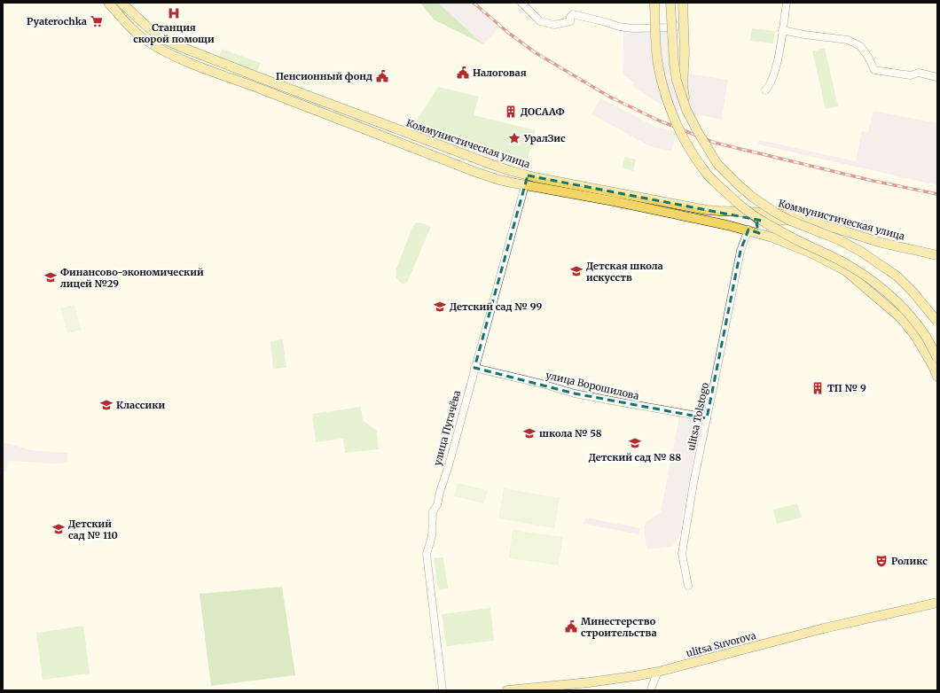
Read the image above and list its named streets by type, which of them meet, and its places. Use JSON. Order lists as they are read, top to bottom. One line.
{"streets":{"main road":["Коммунистическая улица","улица Пугачёва","ulitsa Suvorova"],"street":["улица Ворошилова","ulitsa Tolstogo"]},"crossings":[["Коммунистическая улица","улица Пугачёва"],["улица Ворошилова","ulitsa Tolstogo"],["улица Ворошилова","улица Пугачёва"]],"places":{"hospital":["Станция скорой помощи"],"supermarket":["Pyaterochka"],"public building":["Налоговая","Пенсионный фонд","Минестерство строительства"],"building":["ДОСААФ","ТП № 9"],"place":["УралЗис"],"school or university":["Детская школа искусств","Финансово-экономический лицей №29","Детский сад № 99","Классики","школа № 58","Детский сад № 88","Детский сад № 110"],"theatre":["Роликс"]}}
